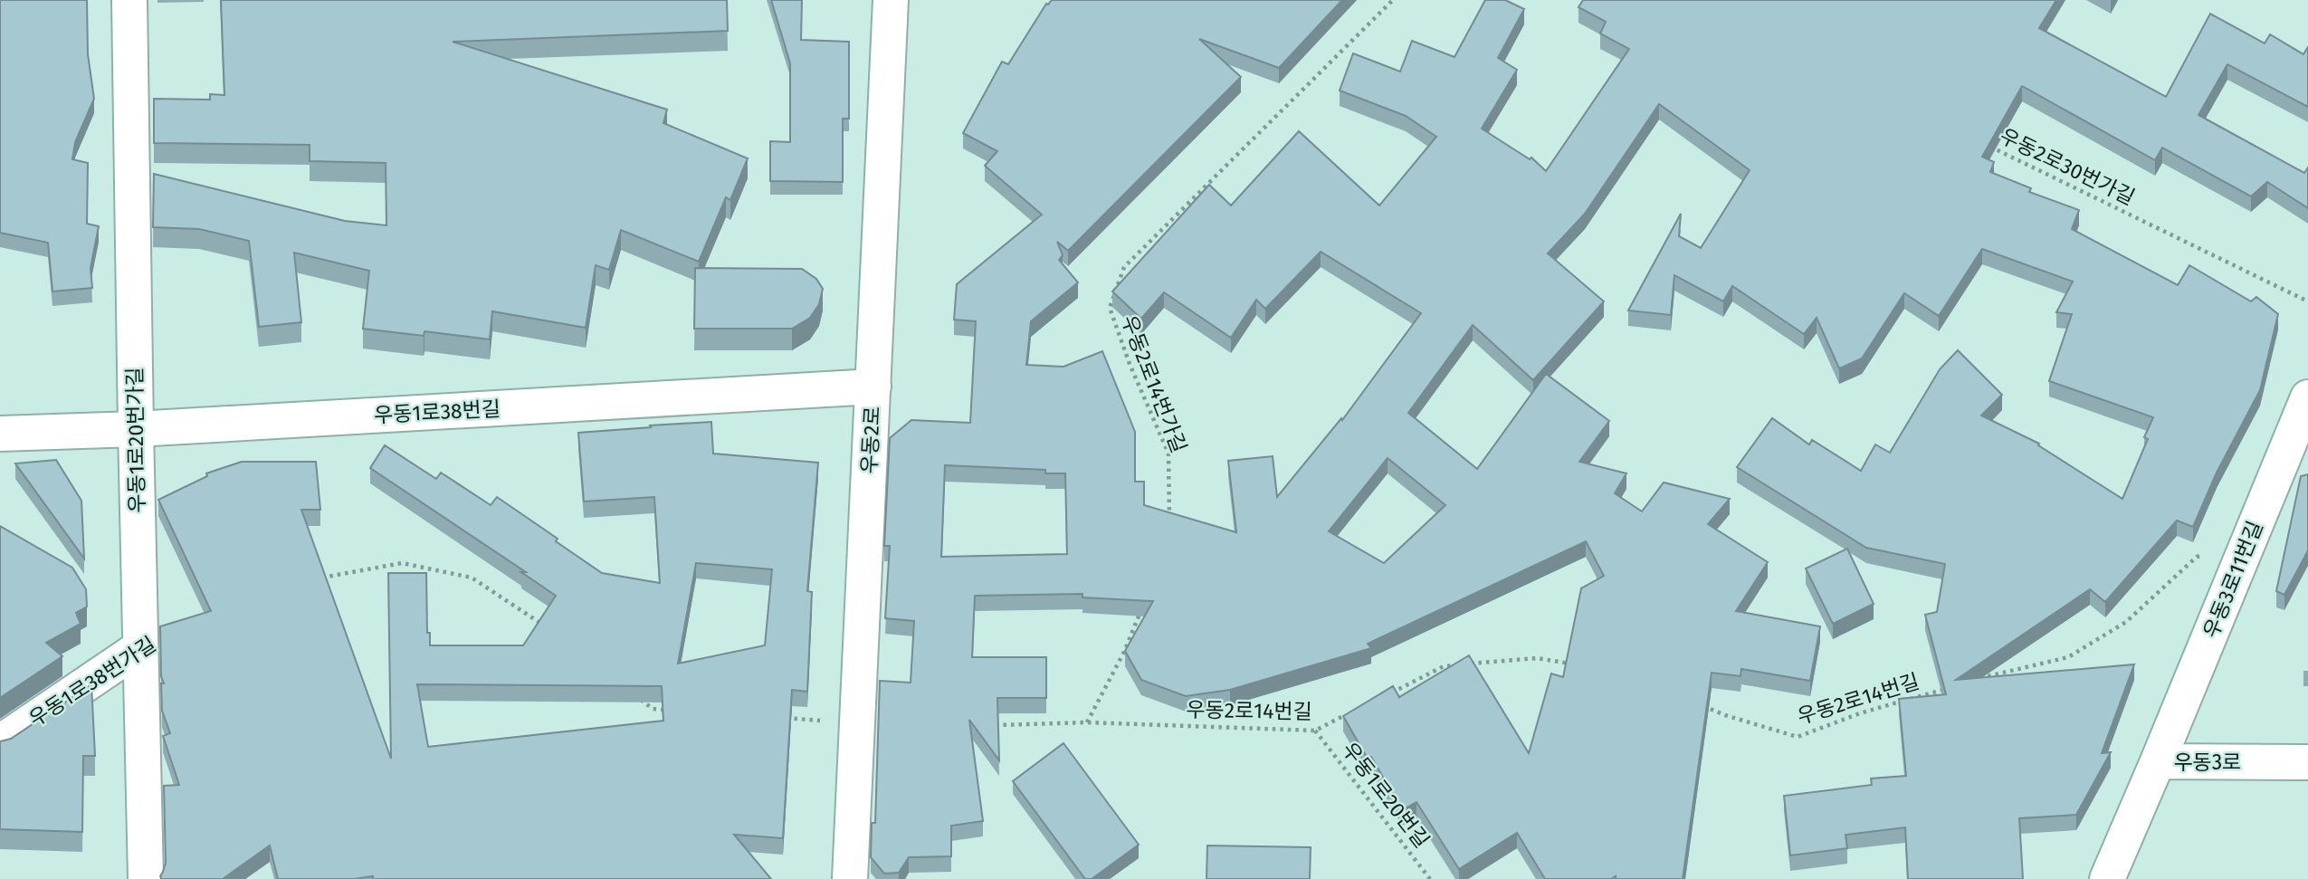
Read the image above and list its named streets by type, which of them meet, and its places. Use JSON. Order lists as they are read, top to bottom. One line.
{"streets":{"street":["우동1로38번길","우동1로20번가길","우동2로","우동3로11번길","우동1로38번가길","우동3로"],"path":["우동2로30번가길","우동2로14번가길","우동2로14번길","우동1로20번길"]},"crossings":[["우동1로38번길","우동1로20번가길"],["우동1로38번길","우동2로"],["우동1로20번가길","우동1로38번가길"],["우동3로11번길","우동3로"],["우동2로14번길","우동1로20번길"]]}
